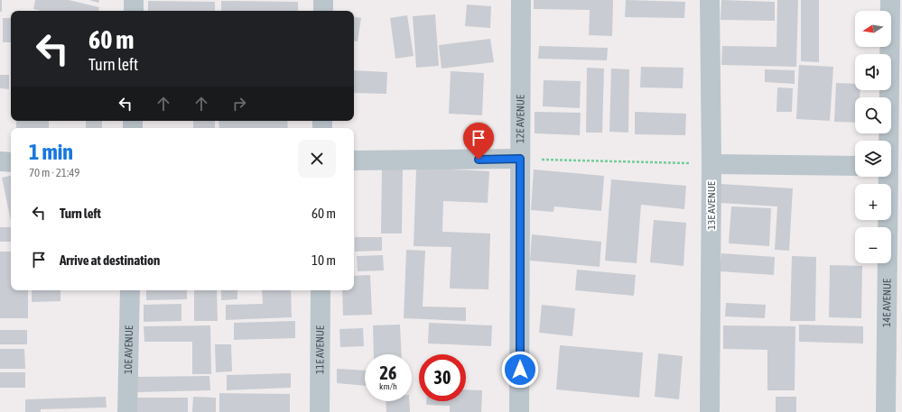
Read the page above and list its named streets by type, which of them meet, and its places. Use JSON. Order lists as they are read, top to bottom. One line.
{"streets":{"street":["12E AVENUE","13E AVENUE","14E AVENUE","10E AVENUE","11E AVENUE"]},"north":"left","page":{"map_buttons":["+","−"],"turn":["60 m","Turn left"],"heading":["1 min","70 m · 21:49"],"list":[{"name":"Turn left","value":"60 m"},{"name":"Arrive at destination","value":"10 m"}],"speed":"26 km/h","limit":"30"}}
